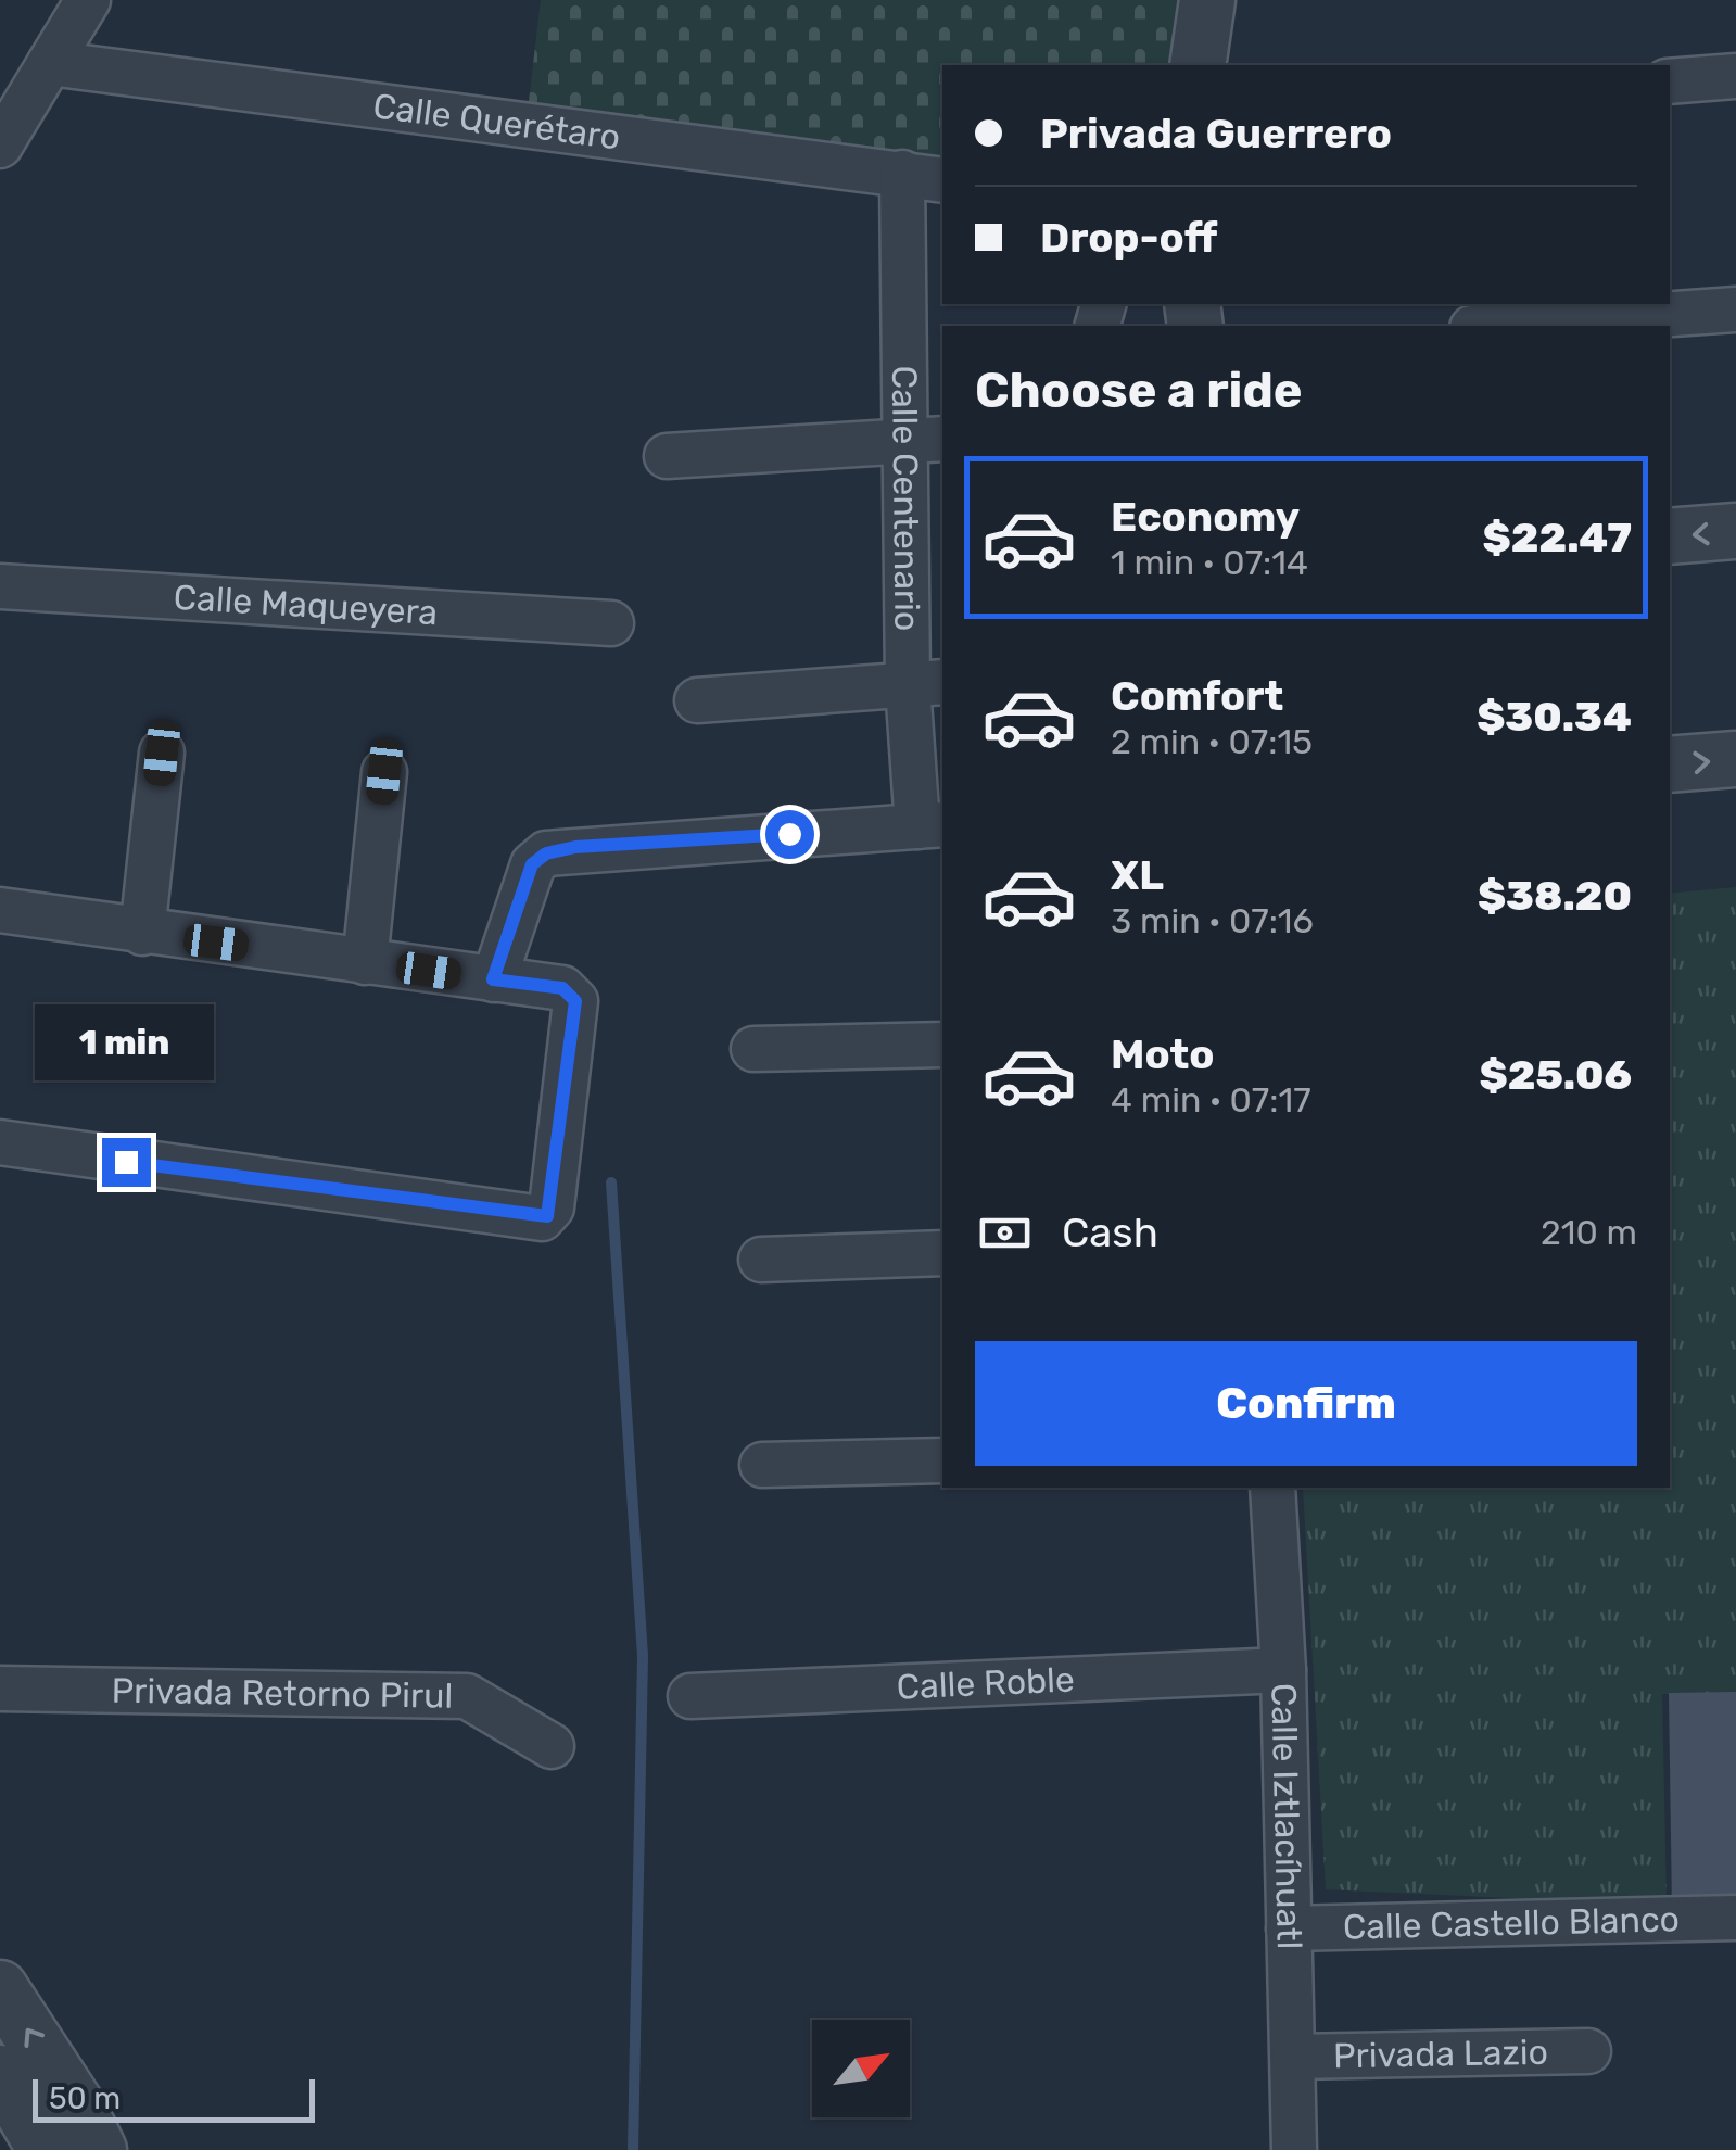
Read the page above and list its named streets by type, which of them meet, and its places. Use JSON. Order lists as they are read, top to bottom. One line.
{"streets":{"street":["Calle Querétaro","Calle Centenario","Calle Maqueyera","Calle Roble","Privada Retorno Pirul","Calle Iztlacíhuatl","Calle Castello Blanco","Privada Lazio"]},"crossings":[["Calle Querétaro","Calle Centenario"],["Calle Roble","Calle Iztlacíhuatl"],["Calle Iztlacíhuatl","Calle Castello Blanco"],["Calle Iztlacíhuatl","Privada Lazio"]],"scale_bar":"50 m","north":"top right","page":{"banner":["Privada Guerrero","Drop-off"],"heading":"Choose a ride","list":[{"name":"Economy","note":"1 min · 07:14","value":"$22.47"},{"name":"Comfort","note":"2 min · 07:15","value":"$30.34"},{"name":"XL","note":"3 min · 07:16","value":"$38.20"},{"name":"Moto","note":"4 min · 07:17","value":"$25.06"}],"bubble":"1 min","pay":["Cash","210 m"],"buttons":"Confirm","scale":"50 m"}}
